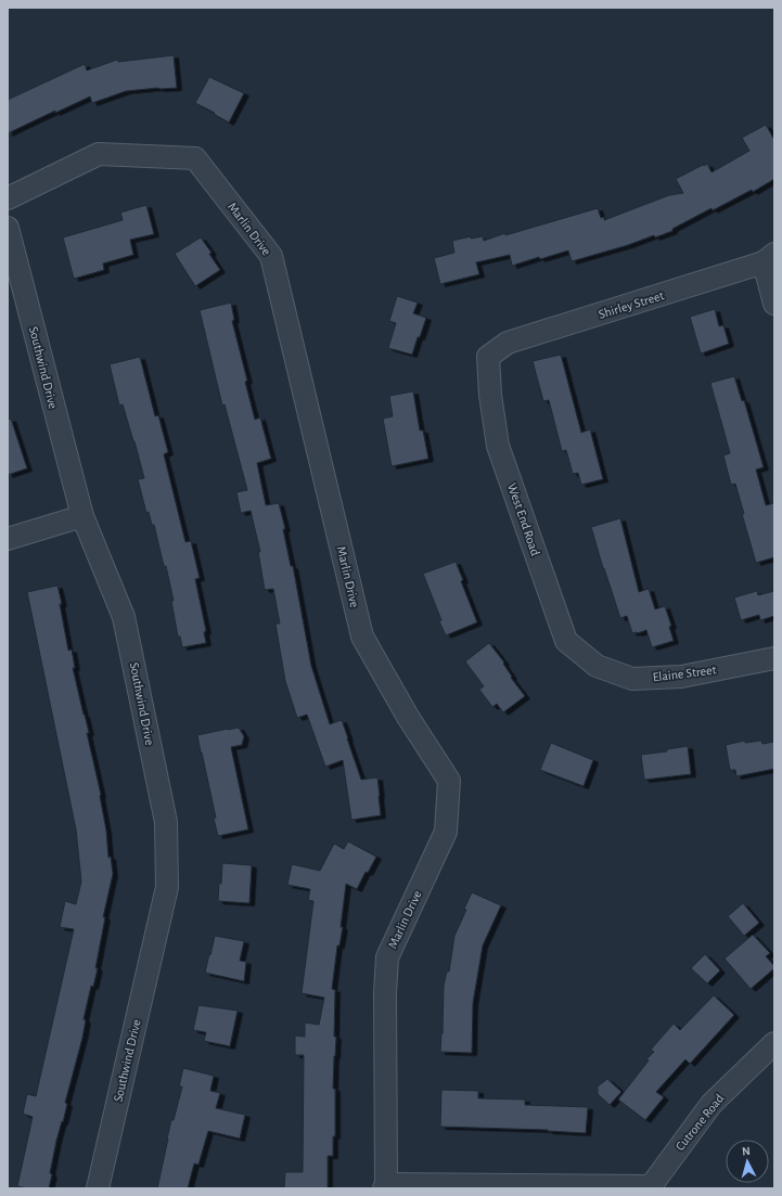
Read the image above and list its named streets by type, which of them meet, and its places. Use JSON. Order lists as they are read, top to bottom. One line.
{"streets":{"street":["Marlin Drive","Shirley Street","Southwind Drive","West End Road","Elaine Street","Cutrone Road"]},"crossings":[["Shirley Street","West End Road"],["West End Road","Elaine Street"]],"north":"top"}
